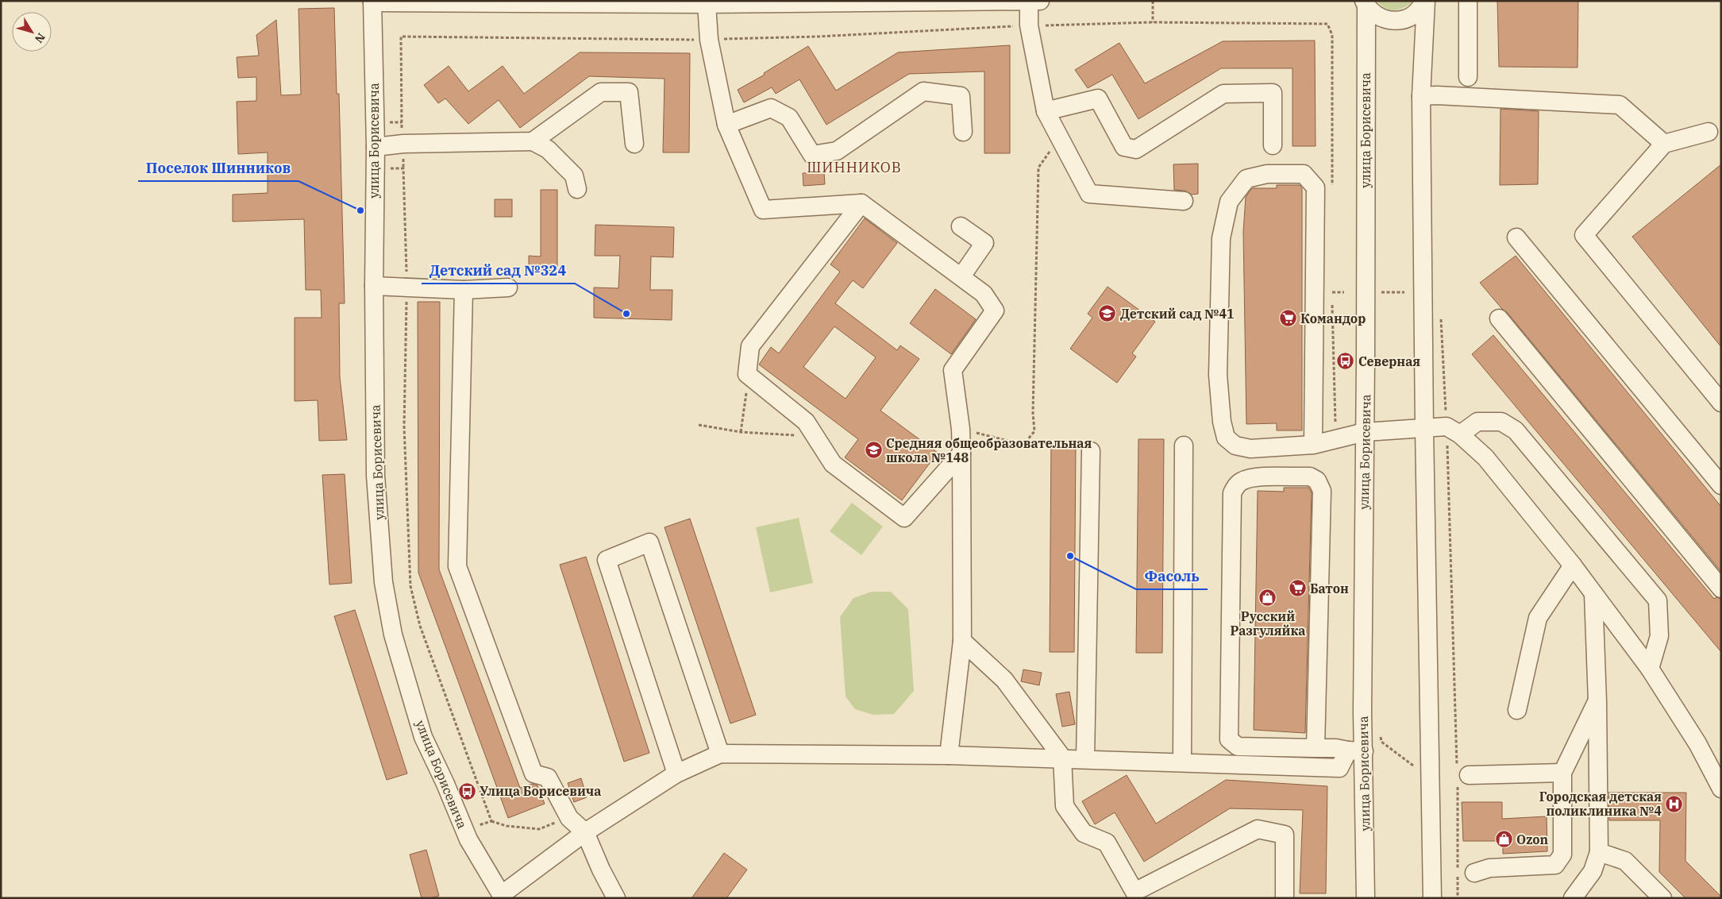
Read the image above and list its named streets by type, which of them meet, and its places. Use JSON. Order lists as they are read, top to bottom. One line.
{"streets":{"street":["улица Борисевича"]},"districts":["ШИННИКОВ"],"places":{"other":["Поселок Шинников","Детский сад №324","Фасоль"],"school or university":["Детский сад №41","Средняя общеобразовательная школа №148"],"supermarket":["Командор","Батон"],"bus stop":["Северная","Улица Борисевича"],"shop":["Русский Разгуляйка","Ozon"],"hospital":["Городская детская поликлиника №4"]},"north":"bottom right"}
